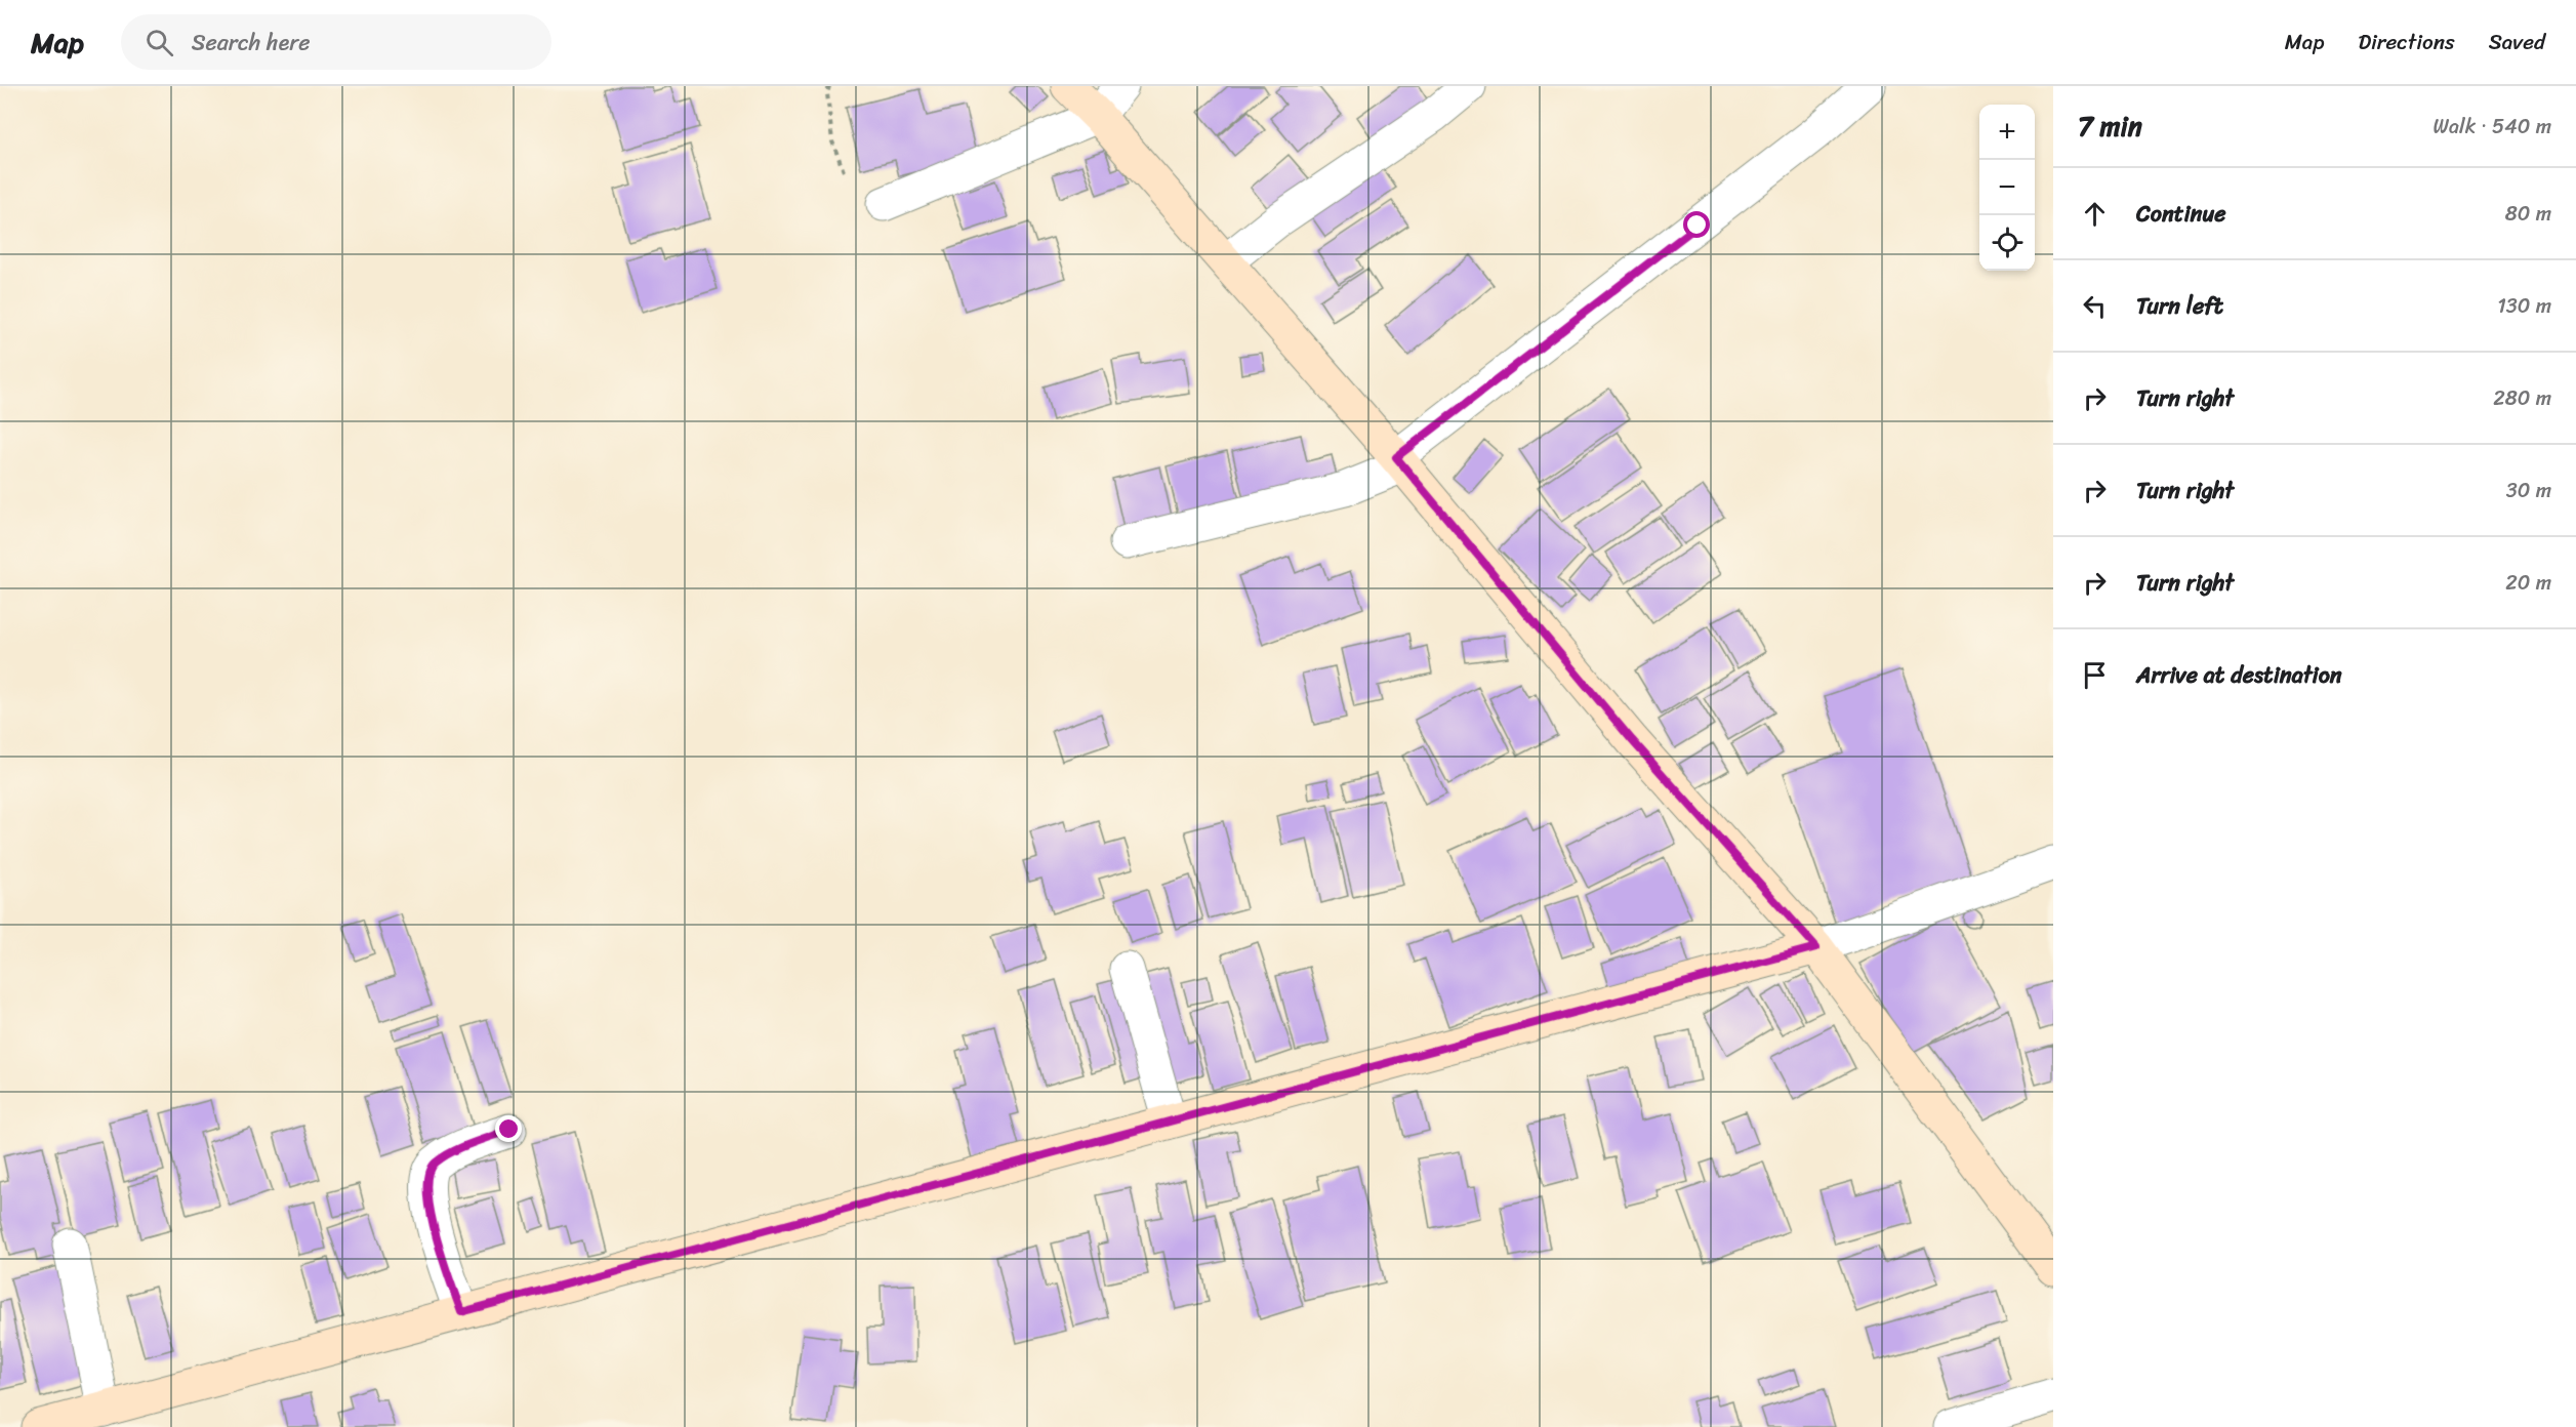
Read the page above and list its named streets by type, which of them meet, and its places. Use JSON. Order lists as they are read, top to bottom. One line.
{"page":{"header":"Map","search":"Search here","nav":["Map","Directions","Saved"],"heading":["7 min","Walk · 540 m"],"map_buttons":["+","−"],"list":[["Continue","80 m"],["Turn left","130 m"],["Turn right","280 m"],["Turn right","30 m"],["Turn right","20 m"],"Arrive at destination"]}}
